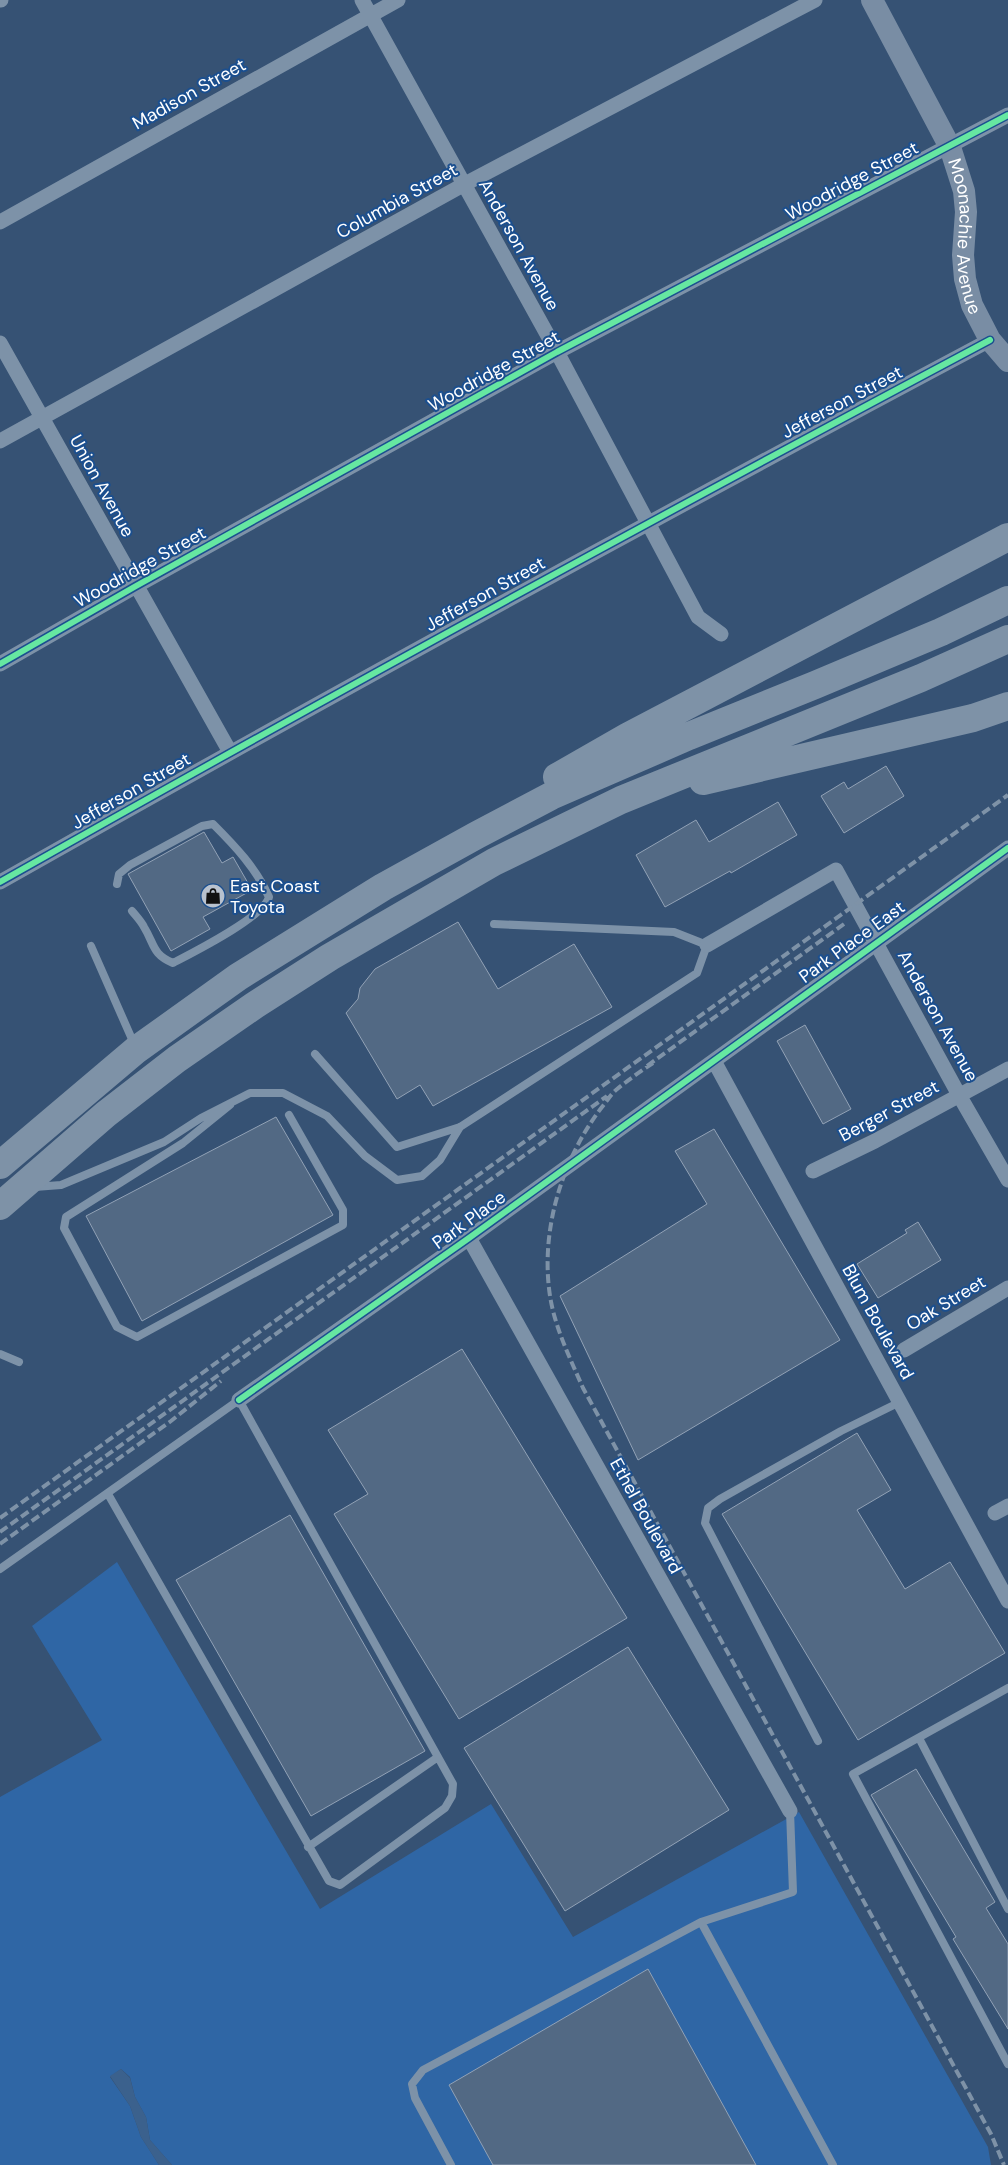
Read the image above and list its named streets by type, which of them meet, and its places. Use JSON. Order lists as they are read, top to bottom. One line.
{"streets":{"main road":["Moonachie Avenue"],"street":["Madison Street","Woodridge Street","Columbia Street","Anderson Avenue","Jefferson Street","Union Avenue","Park Place East","Berger Street","Park Place","Oak Street","Blum Boulevard","Ethel Boulevard"]},"crossings":[["Madison Street","Anderson Avenue"],["Woodridge Street","Moonachie Avenue"],["Woodridge Street","Anderson Avenue"],["Woodridge Street","Union Avenue"],["Columbia Street","Anderson Avenue"],["Columbia Street","Union Avenue"],["Moonachie Avenue","Jefferson Street"],["Anderson Avenue","Jefferson Street"],["Anderson Avenue","Park Place East"],["Anderson Avenue","Berger Street"],["Jefferson Street","Union Avenue"],["Park Place East","Park Place"],["Park Place East","Blum Boulevard"],["Park Place","Blum Boulevard"],["Park Place","Ethel Boulevard"]],"places":{"shop":["East Coast Toyota"]}}
